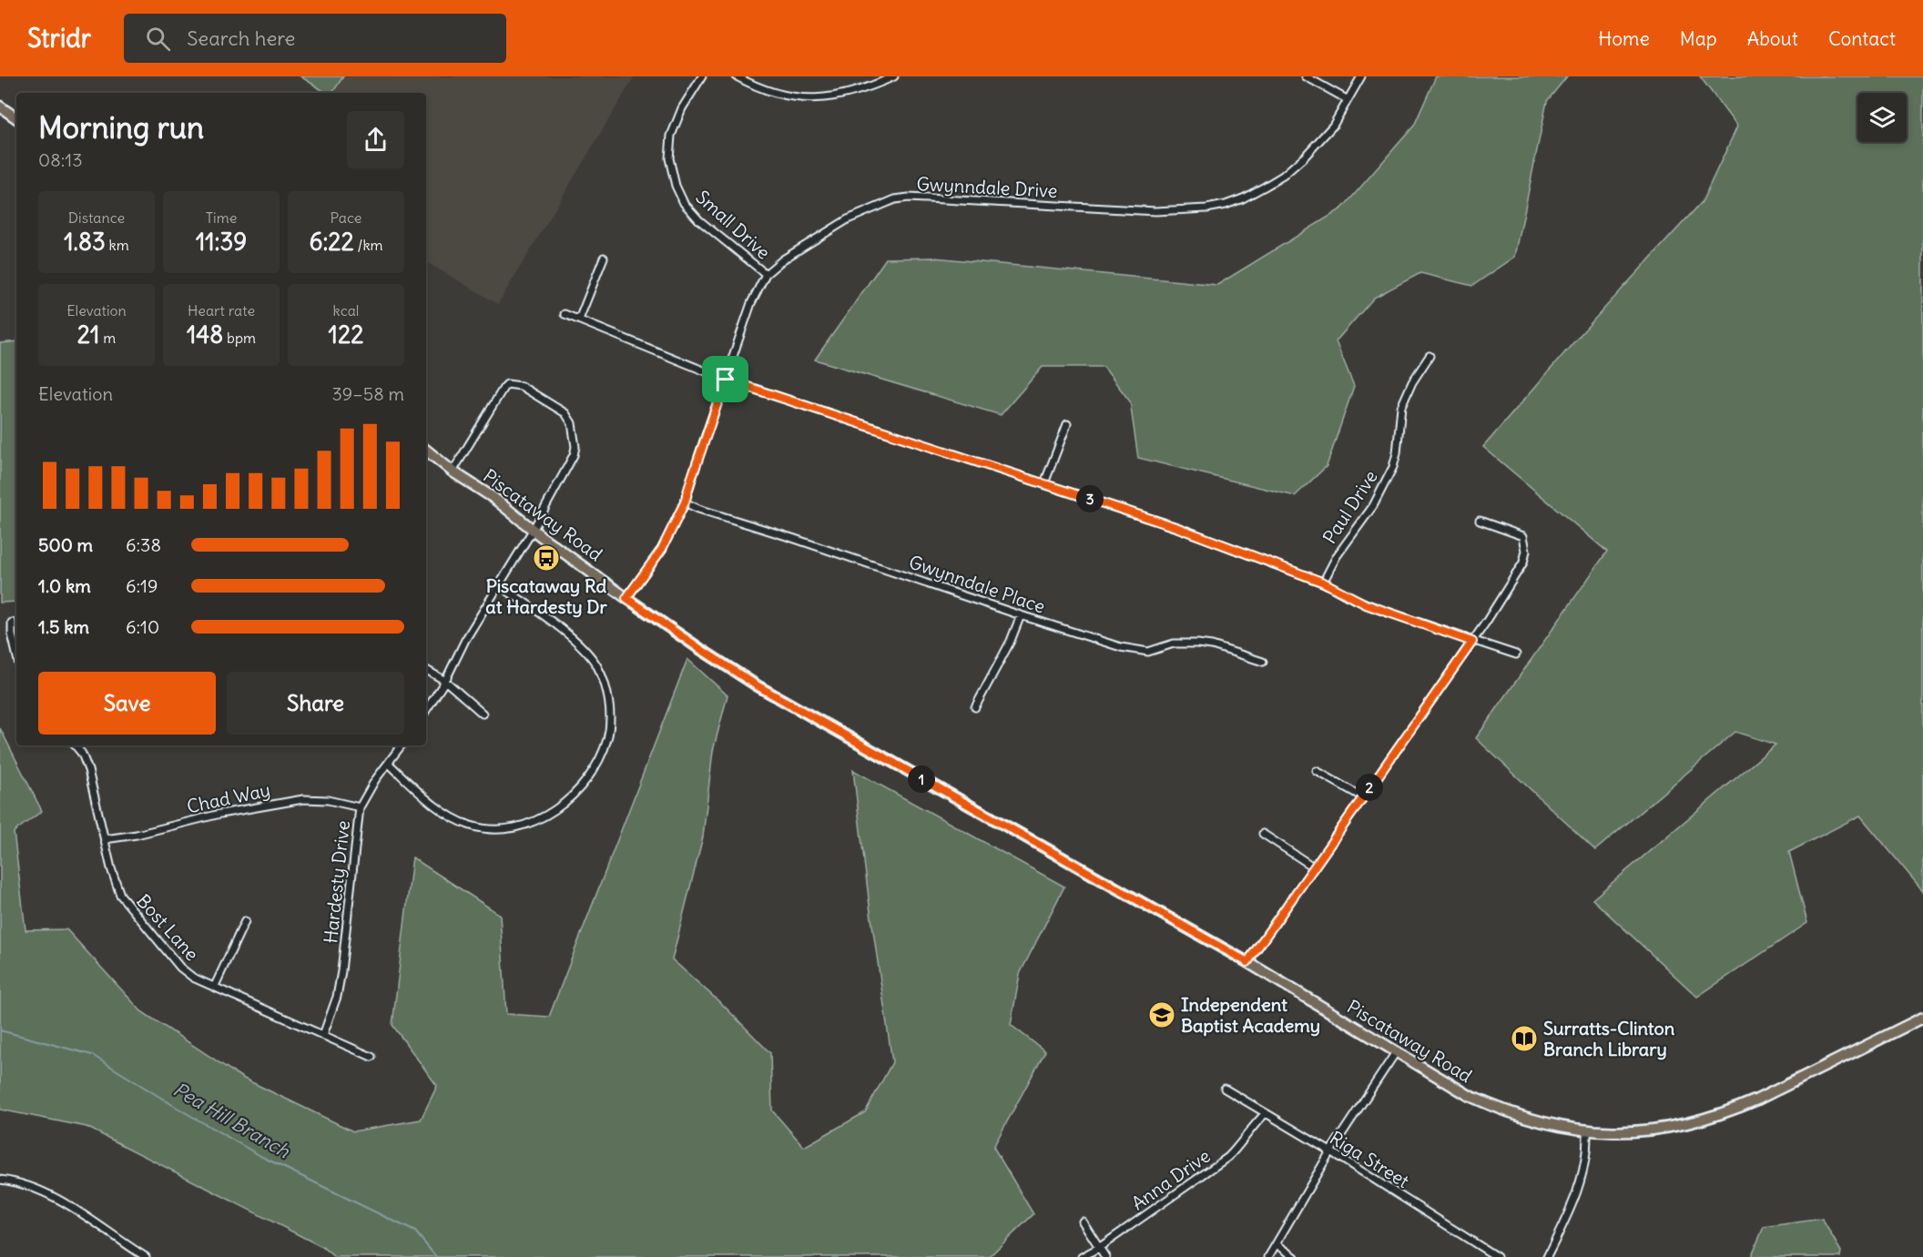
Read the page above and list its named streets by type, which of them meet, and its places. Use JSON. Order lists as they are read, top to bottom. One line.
{"streets":{"main road":["Piscataway Road"],"street":["Gwynndale Drive","Small Drive","Paul Drive","Gwynndale Place","Chad Way","Hardesty Drive","Bost Lane","Riga Street","Anna Drive"]},"crossings":[["Gwynndale Drive","Small Drive"],["Gwynndale Drive","Piscataway Road"],["Gwynndale Drive","Gwynndale Place"],["Chad Way","Hardesty Drive"],["Chad Way","Bost Lane"],["Hardesty Drive","Bost Lane"],["Riga Street","Anna Drive"]],"water":["Pea Hill Branch"],"places":{"bus stop":["Piscataway Rd at Hardesty Dr"],"school or university":["Independent Baptist Academy"],"library":["Surratts-Clinton Branch Library"]},"page":{"header":"Stridr","search":"Search here","nav":["Home","Map","About","Contact"],"heading":["Morning run","08:13"],"stats":[["Distance","1.83 km"],["Time","11:39"],["Pace","6:22 /km"],["Elevation","21 m"],["Heart rate","148 bpm"],["kcal","122"]],"chart":["Elevation","39–58 m"],"pins":["3","1","2"],"list":[{"name":"500 m","note":"6:38"},{"name":"1.0 km","note":"6:19"},{"name":"1.5 km","note":"6:10"}],"buttons":["Save","Share"]}}
